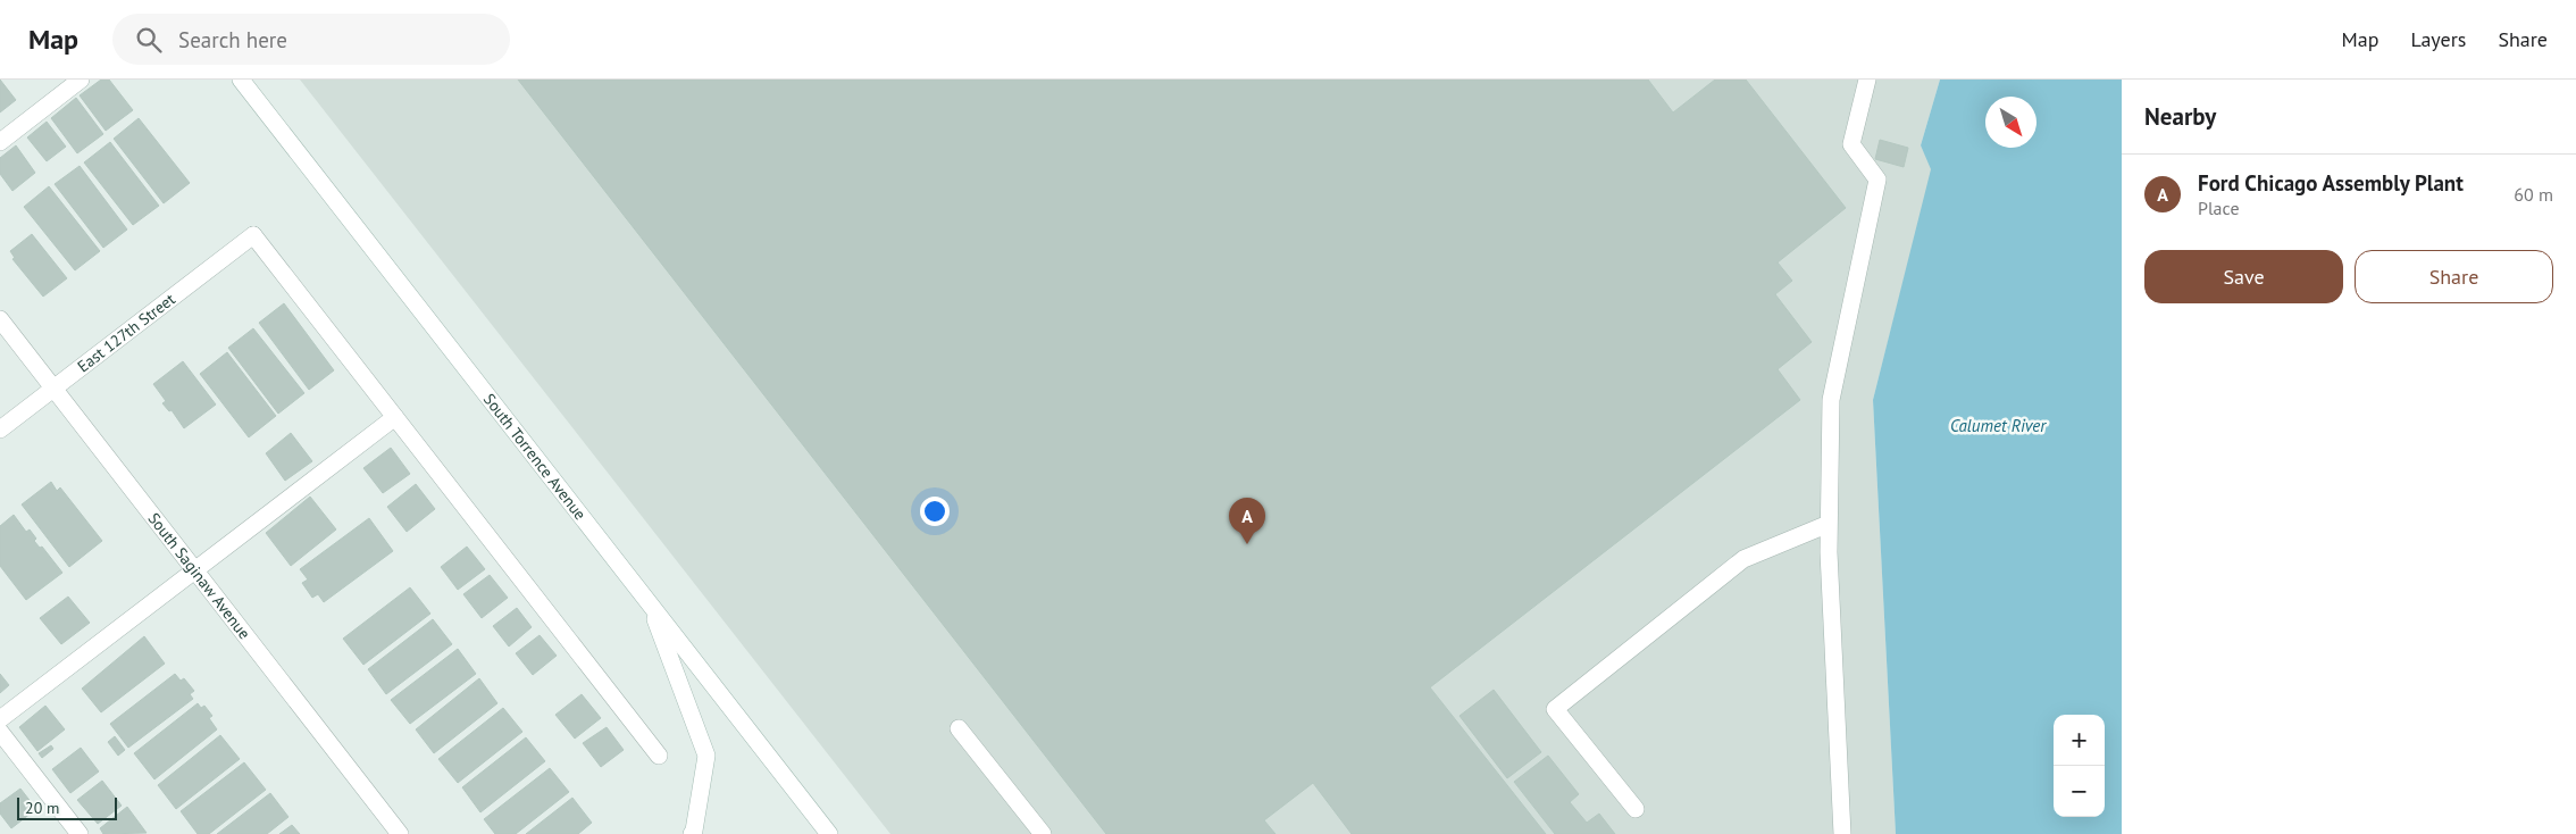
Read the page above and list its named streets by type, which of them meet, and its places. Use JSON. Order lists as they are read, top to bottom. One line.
{"streets":{"main road":["East 127th Street","South Torrence Avenue","South Saginaw Avenue"]},"crossings":[["East 127th Street","South Saginaw Avenue"]],"water":["Calumet River"],"scale_bar":"20 m","north":"bottom right","page":{"header":"Map","search":"Search here","nav":["Map","Layers","Share"],"heading":"Nearby","list":[{"mark":"A","name":"Ford Chicago Assembly Plant","note":"Place","value":"60 m"}],"buttons":["Save","Share"],"pins":"A","map_buttons":["+","−"],"scale":"20 m"}}
